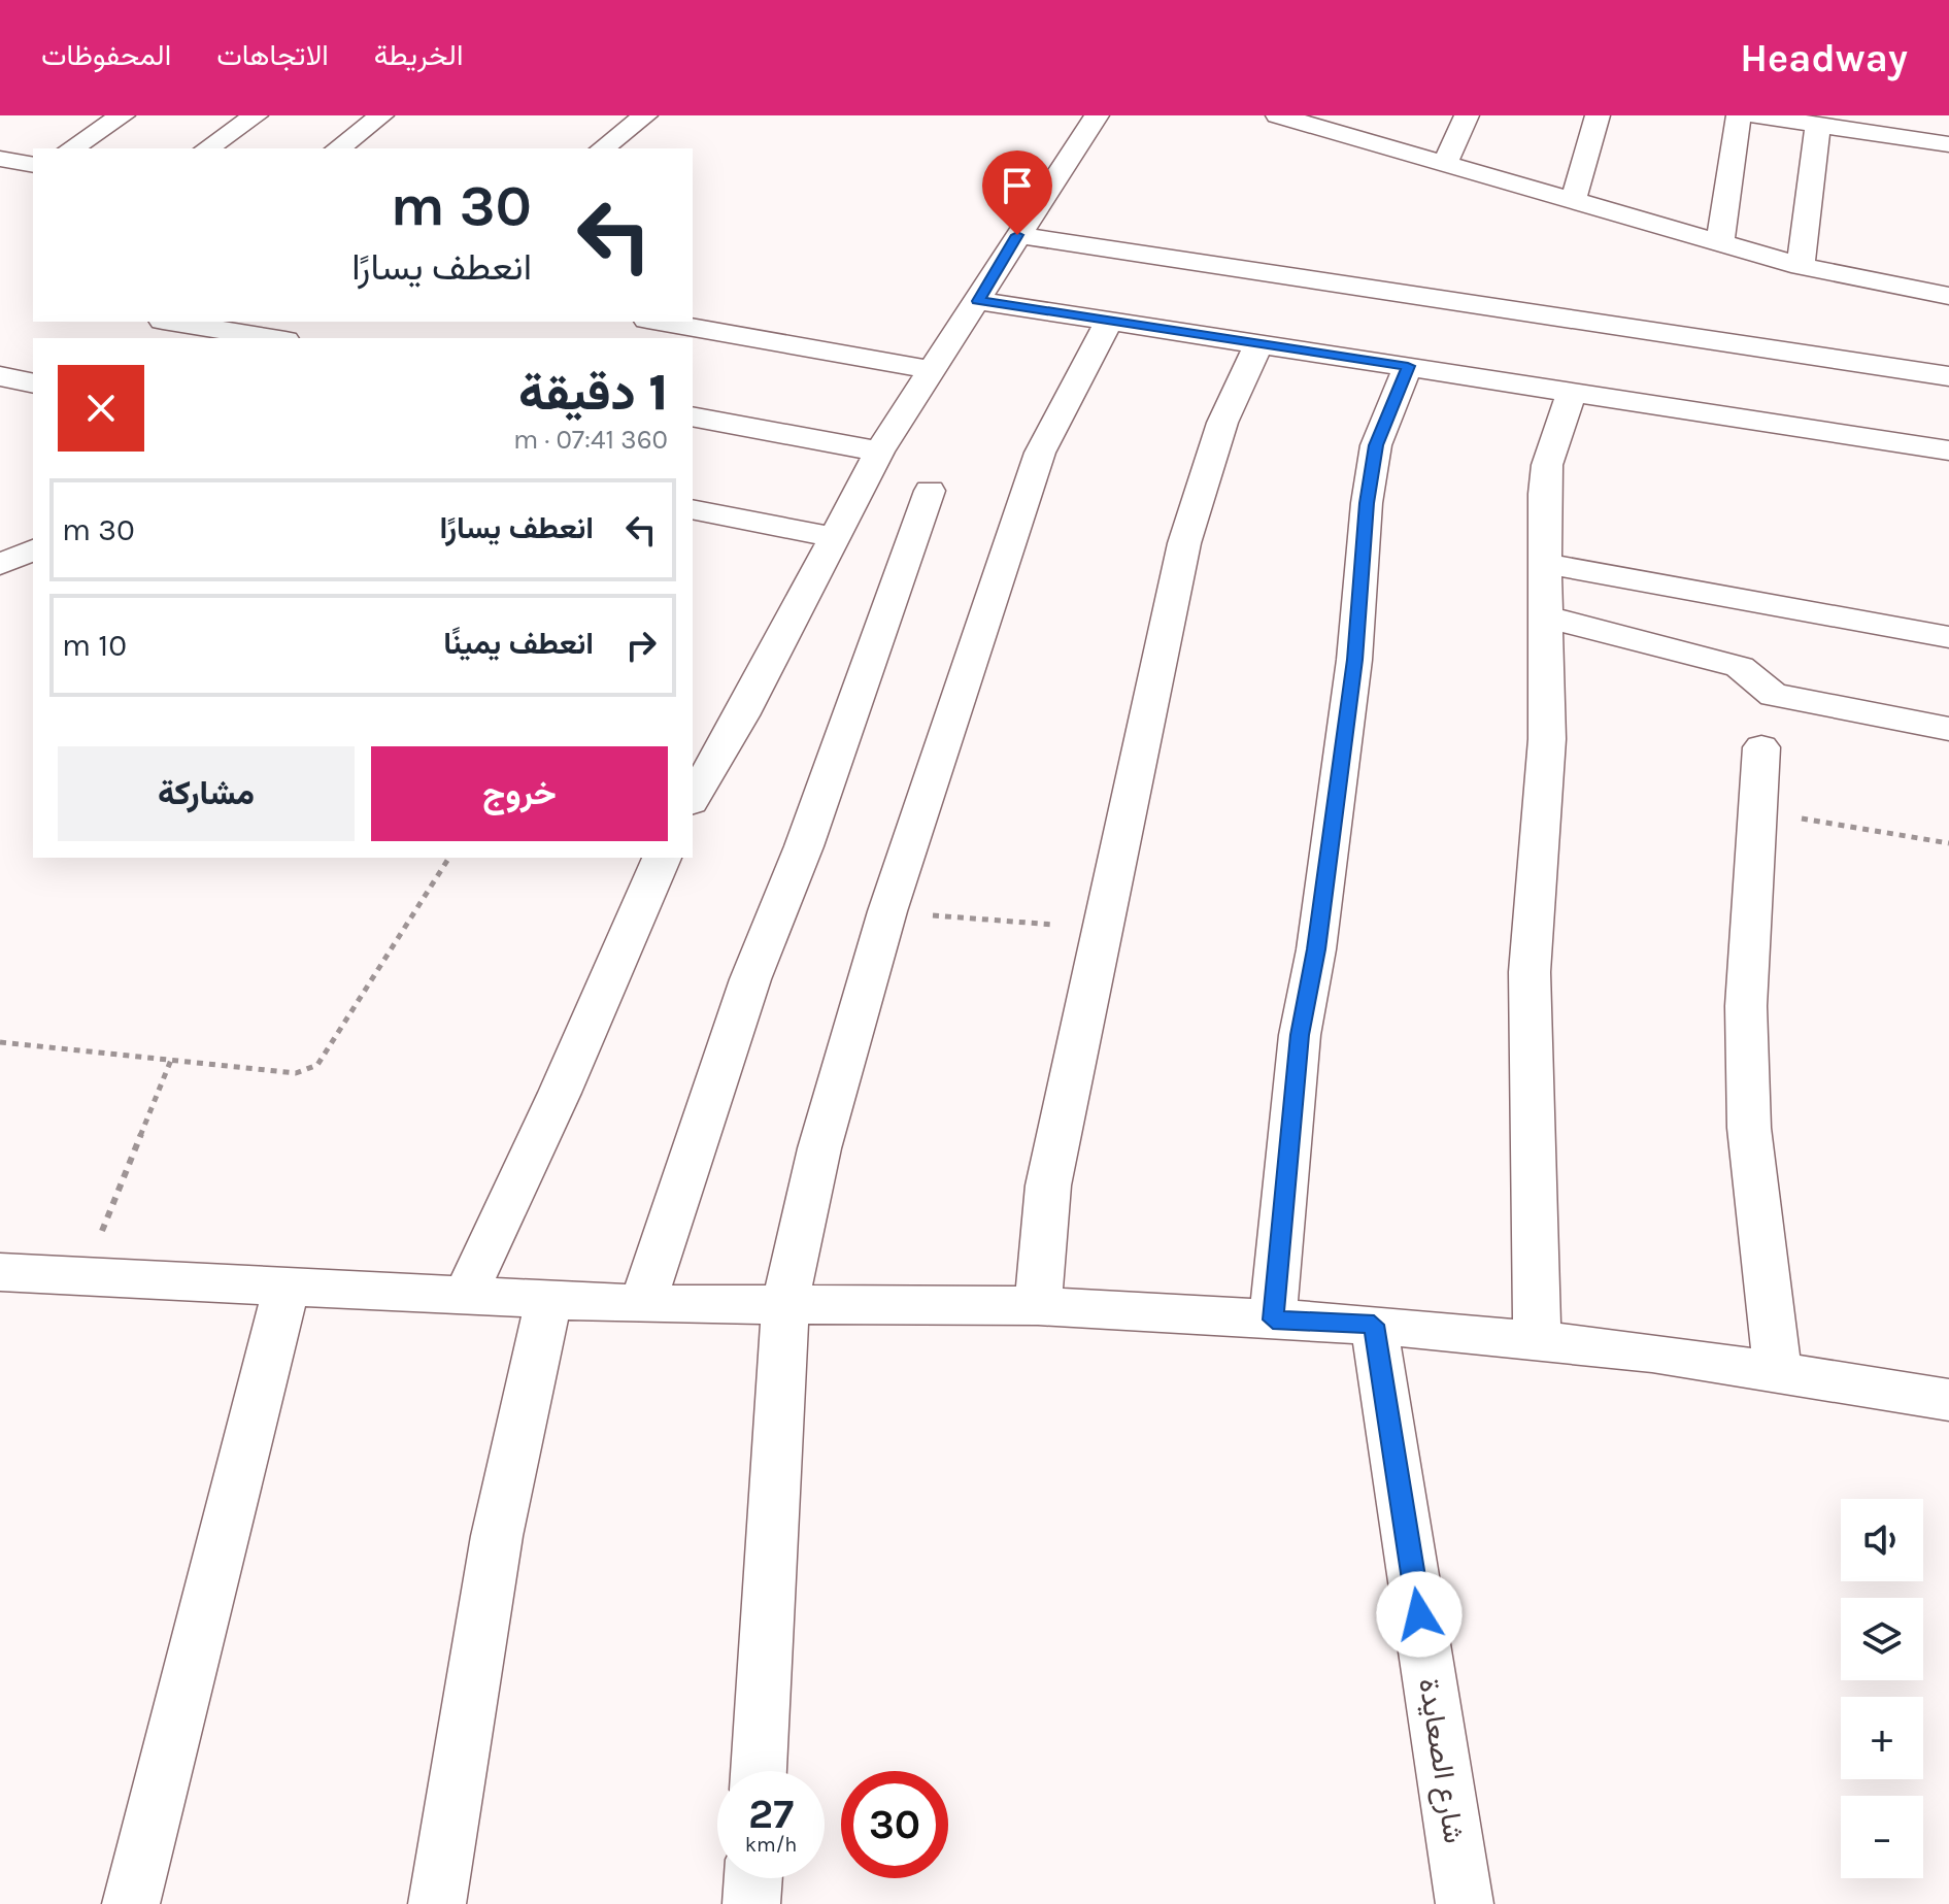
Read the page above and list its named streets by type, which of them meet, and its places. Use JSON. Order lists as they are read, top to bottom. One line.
{"streets":{"street":["شارع الصعايدة"]},"page":{"header":"Headway","nav":["الخريطة","الاتجاهات","المحفوظات"],"turn":["30 m","انعطف يسارًا"],"heading":["1 دقيقة","360 m · 07:41"],"list":[{"name":"انعطف يسارًا","value":"30 m"},{"name":"انعطف يمينًا","value":"10 m"}],"buttons":["خروج","مشاركة"],"map_buttons":["+","−"],"speed":"27 km/h","limit":"30"}}
